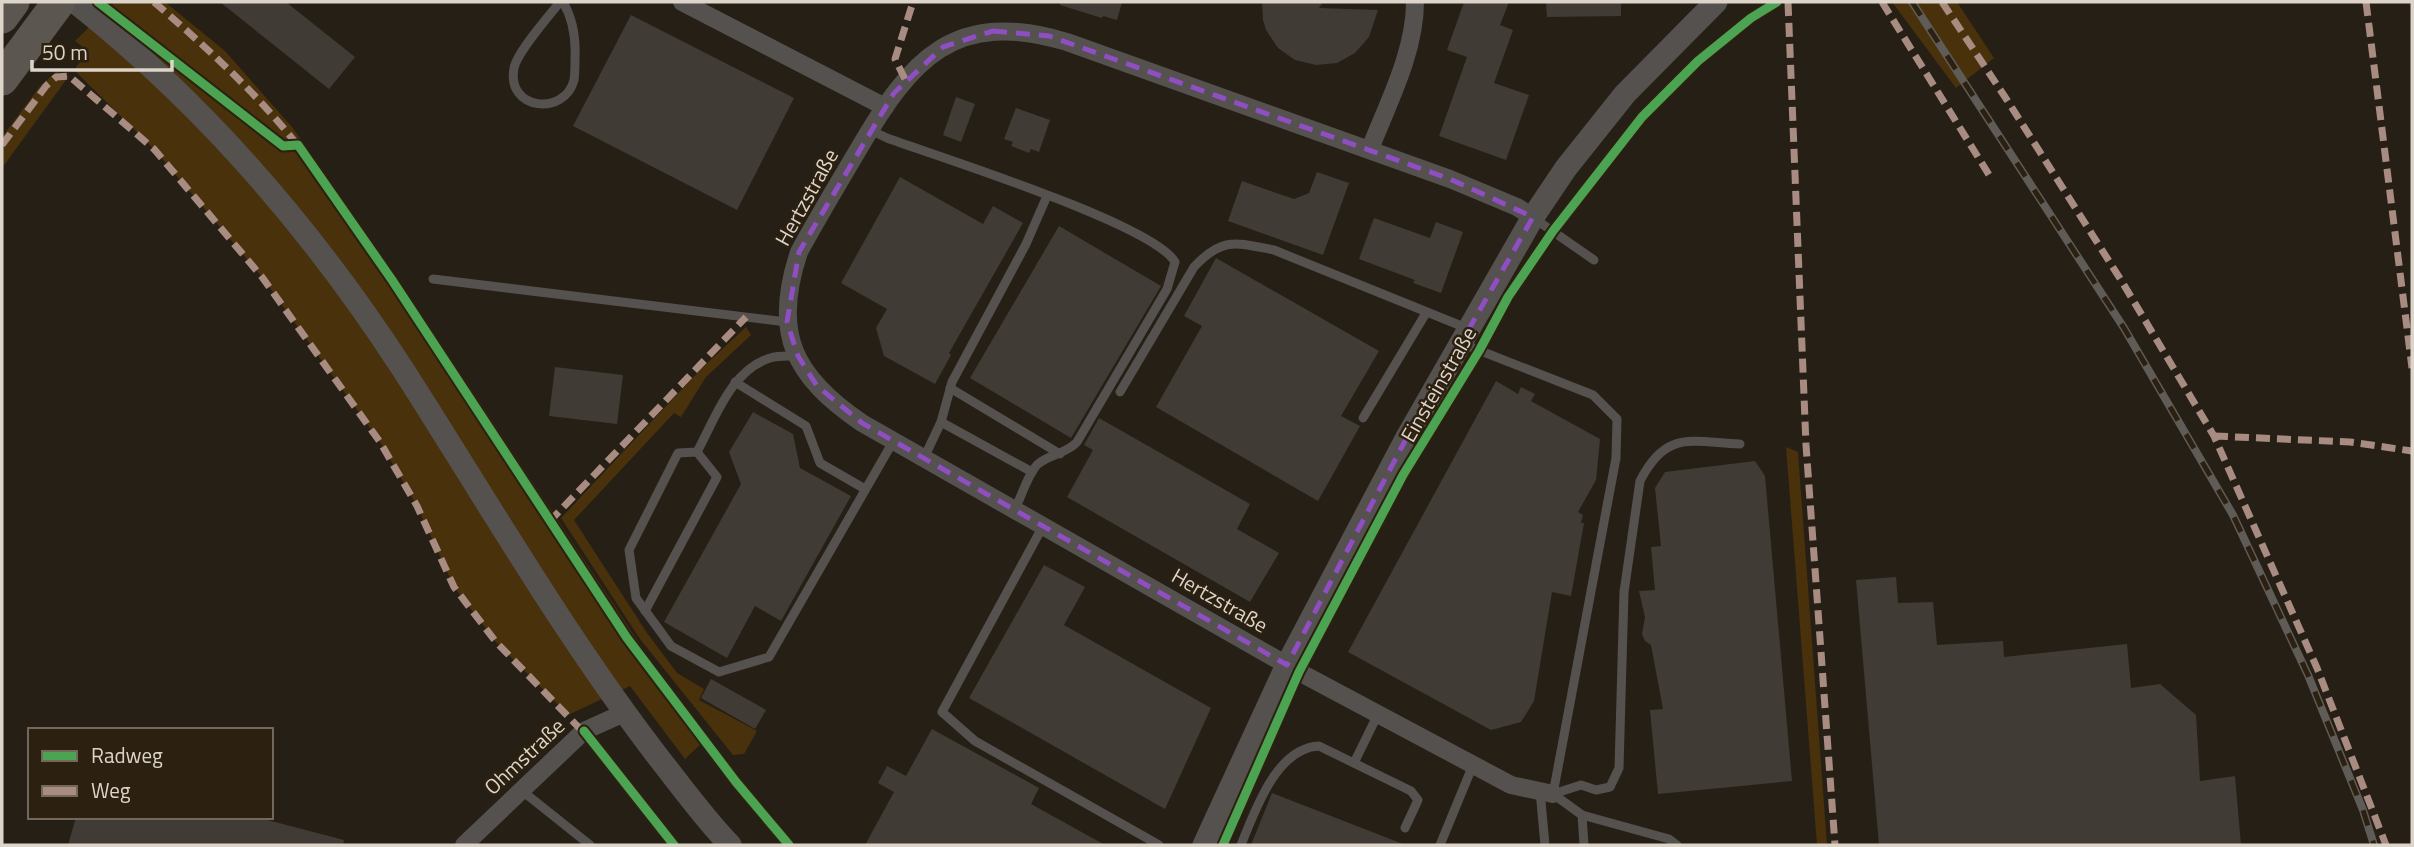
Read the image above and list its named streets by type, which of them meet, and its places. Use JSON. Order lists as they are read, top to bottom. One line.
{"streets":{"street":["Hertzstraße","Einsteinstraße","Ohmstraße"]},"crossings":[["Hertzstraße","Einsteinstraße"]],"legend":["Radweg","Weg"],"scale_bar":"50 m"}
